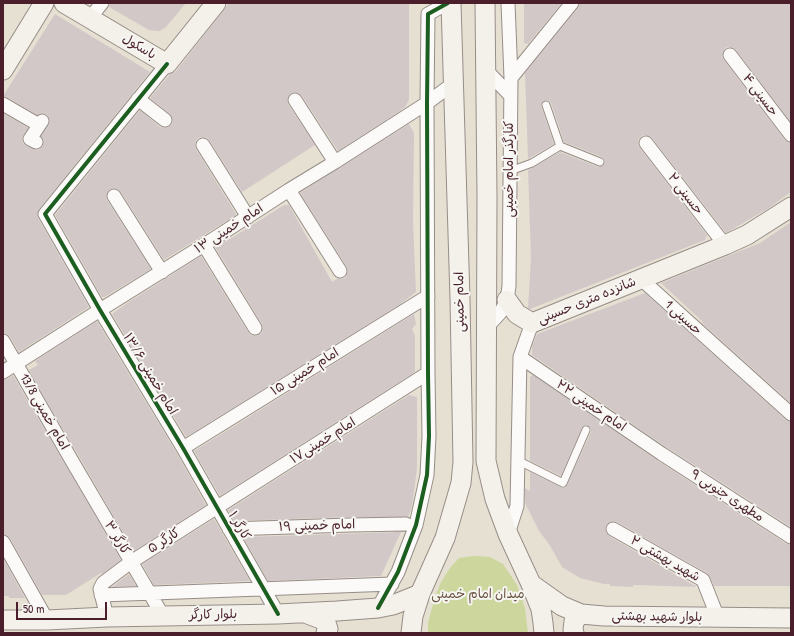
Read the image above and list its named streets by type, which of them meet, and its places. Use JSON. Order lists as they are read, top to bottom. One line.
{"streets":{"main road":["باسکول","شانزده متری حسینی","امام خمینی","بلوار کارگر","بلوار شهید بهشتی"],"street":["حسینی ۴","کنارگذر امام خمینی","حسینی ۲","امام خمینی ۱۳","حسینی 1","امام خمینی ۱۵","امام خمینی ۱۳/۶","امام خمینی ۲۲","امام خمینی 13/8","امام خمینی۱۷","مطهری جنوبی ۹","کارگر ۱","امام خمینی ۱۹","کارگر ۳","کارگر ۵","شهید بهشتی ۲"]},"crossings":[["کنارگذر امام خمینی","امام خمینی"],["حسینی ۲","شانزده متری حسینی"],["امام خمینی ۱۳","امام خمینی"],["امام خمینی ۱۳","امام خمینی ۱۳/۶"],["امام خمینی ۱۳","امام خمینی 13/8"],["شانزده متری حسینی","امام خمینی"],["شانزده متری حسینی","حسینی 1"],["شانزده متری حسینی","امام خمینی ۲۲"],["امام خمینی","بلوار کارگر"],["امام خمینی","بلوار شهید بهشتی"],["امام خمینی ۱۵","امام خمینی ۱۳/۶"],["امام خمینی ۱۵","کارگر ۱"],["امام خمینی ۱۳/۶","کارگر ۱"],["امام خمینی ۲۲","مطهری جنوبی ۹"],["امام خمینی 13/8","کارگر ۳"],["امام خمینی۱۷","کارگر ۱"],["امام خمینی۱۷","کارگر ۵"],["کارگر ۱","امام خمینی ۱۹"],["کارگر ۱","کارگر ۵"],["کارگر ۱","بلوار کارگر"],["کارگر ۳","کارگر ۵"],["کارگر ۳","بلوار کارگر"],["شهید بهشتی ۲","بلوار شهید بهشتی"]],"parks":["میدان امام خمینی"],"scale_bar":"50 m"}
